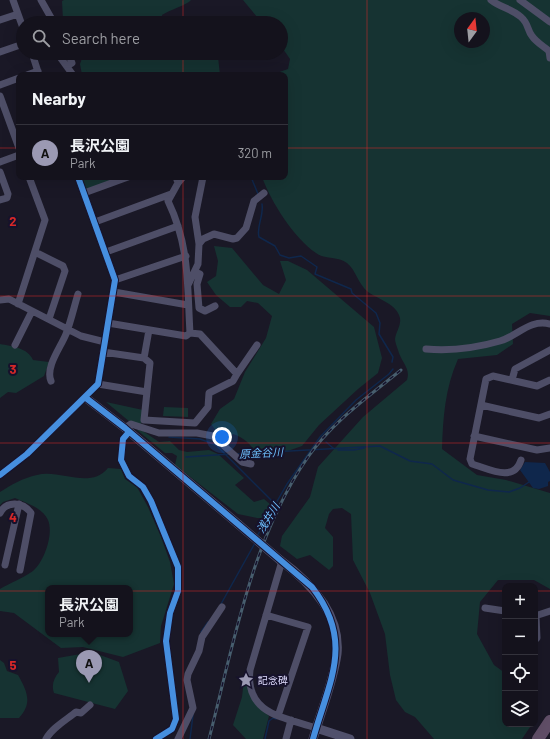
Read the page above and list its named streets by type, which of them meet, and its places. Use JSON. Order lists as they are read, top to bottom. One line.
{"water":["原金谷川","浅井川"],"places":{"place":["記念碑"]},"north":"top","page":{"search":"Search here","heading":"Nearby","list":[{"mark":"A","name":"長沢公園","note":"Park","value":"320 m"}],"map_buttons":["+","−"],"popup":["長沢公園","Park"],"pins":"A"},"grid":{"rows":["2","3","4","5"]}}
